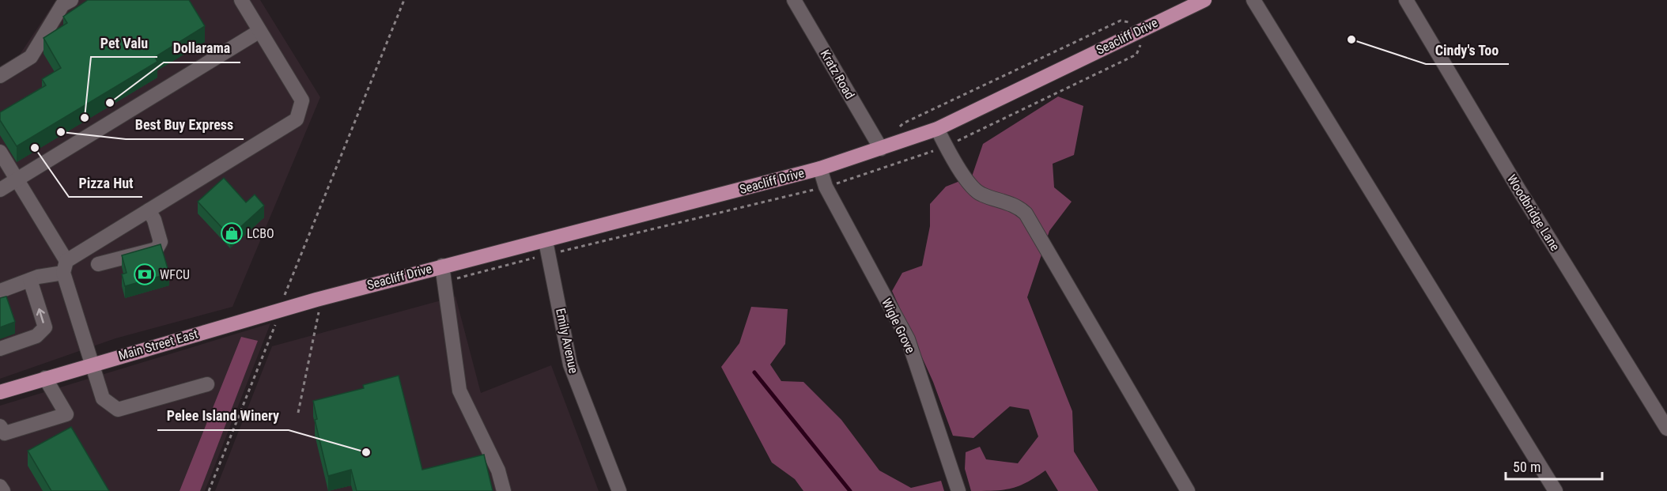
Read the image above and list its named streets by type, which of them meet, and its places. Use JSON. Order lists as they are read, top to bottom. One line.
{"streets":{"main road":["Seacliff Drive","Main Street East"],"street":["Kratz Road","Woodbridge Lane","Wigle Grove","Emily Avenue"]},"crossings":[["Seacliff Drive","Kratz Road"],["Seacliff Drive","Wigle Grove"],["Seacliff Drive","Emily Avenue"],["Seacliff Drive","Main Street East"]],"places":{"other":["Cindy's Too","Dollarama","Pet Valu","Best Buy Express","Pizza Hut","Pelee Island Winery"],"shop":["LCBO"],"bank":["WFCU"]},"scale_bar":"50 m"}
